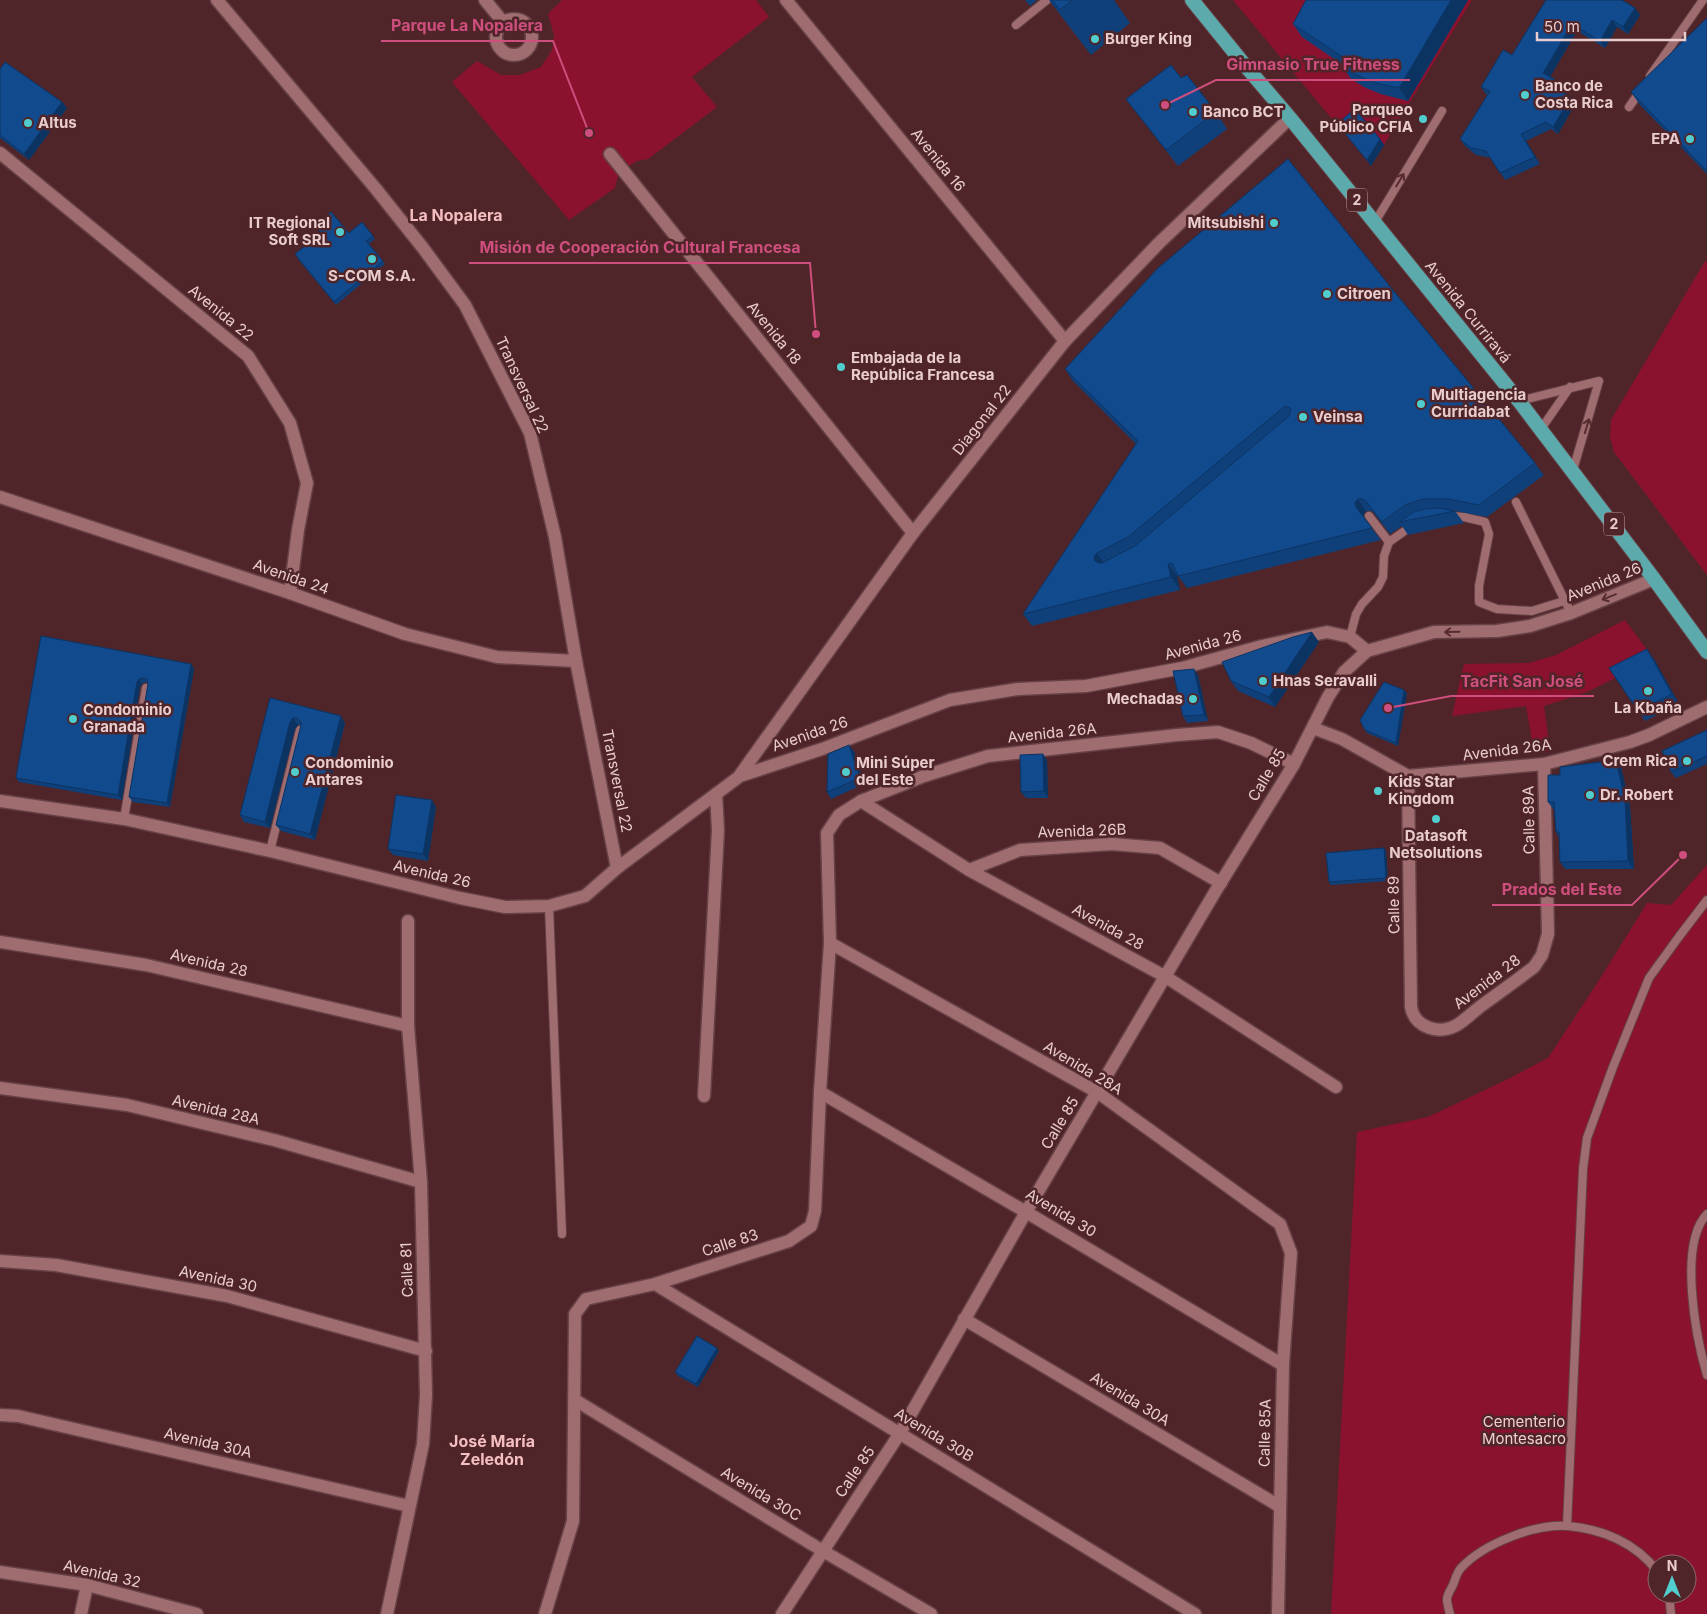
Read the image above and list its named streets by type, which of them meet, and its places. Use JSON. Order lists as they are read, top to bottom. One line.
{"streets":{"highway":["2","Avenida Curriravá"],"street":["Avenida 16","Avenida 22","Avenida 18","Transversal 22","Diagonal 22","Avenida 24","Avenida 26","Avenida 26A","Calle 85","Calle 89A","Avenida 26B","Calle 89","Avenida 28","Avenida 28A","Avenida 30","Calle 83","Calle 81","Avenida 30A","Calle 85A","Avenida 30B","Avenida 30C","Avenida 32"]},"crossings":[["Avenida 16","Diagonal 22"],["Avenida Curriravá","Diagonal 22"],["Avenida Curriravá","Avenida 26"],["Avenida 22","Avenida 24"],["Avenida 18","Diagonal 22"],["Transversal 22","Avenida 24"],["Transversal 22","Avenida 26"],["Diagonal 22","Avenida 26"],["Avenida 26","Calle 85"],["Avenida 26A","Calle 85"],["Avenida 26A","Calle 89A"],["Avenida 26A","Calle 89"],["Avenida 26A","Avenida 28"],["Avenida 26A","Calle 83"],["Calle 85","Avenida 26B"],["Calle 85","Avenida 28"],["Calle 85","Avenida 28A"],["Calle 85","Avenida 30"],["Calle 85","Avenida 30A"],["Calle 85","Avenida 30B"],["Calle 85","Avenida 30C"],["Calle 89A","Avenida 28"],["Avenida 26B","Avenida 28"],["Calle 89","Avenida 28"],["Avenida 28","Calle 81"],["Avenida 28A","Calle 83"],["Avenida 28A","Calle 81"],["Avenida 28A","Calle 85A"],["Avenida 30","Calle 83"],["Avenida 30","Calle 81"],["Avenida 30","Calle 85A"],["Calle 83","Avenida 30B"],["Calle 83","Avenida 30C"],["Calle 81","Avenida 30A"],["Avenida 30A","Calle 85A"]],"districts":["La Nopalera","José María Zeledón"],"parks":["Cementerio Montesacro"],"places":["Burger King","Banco de Costa Rica","Gimnasio True Fitness","Banco BCT","Parqueo Público CFIA","Altus","Parque La Nopalera","EPA","Mitsubishi","IT Regional Soft SRL","S-COM S.A.","Citroen","Misión de Cooperación Cultural Francesa","Embajada de la República Francesa","Multiagencia Curridabat","Veinsa","Hnas Seravalli","La Kbaña","Mechadas","TacFit San José","Condominio Granada","Crem Rica","Condominio Antares","Mini Súper del Este","Kids Star Kingdom","Dr. Robert","Datasoft Netsolutions","Prados del Este"],"scale_bar":"50 m","north":"top"}
